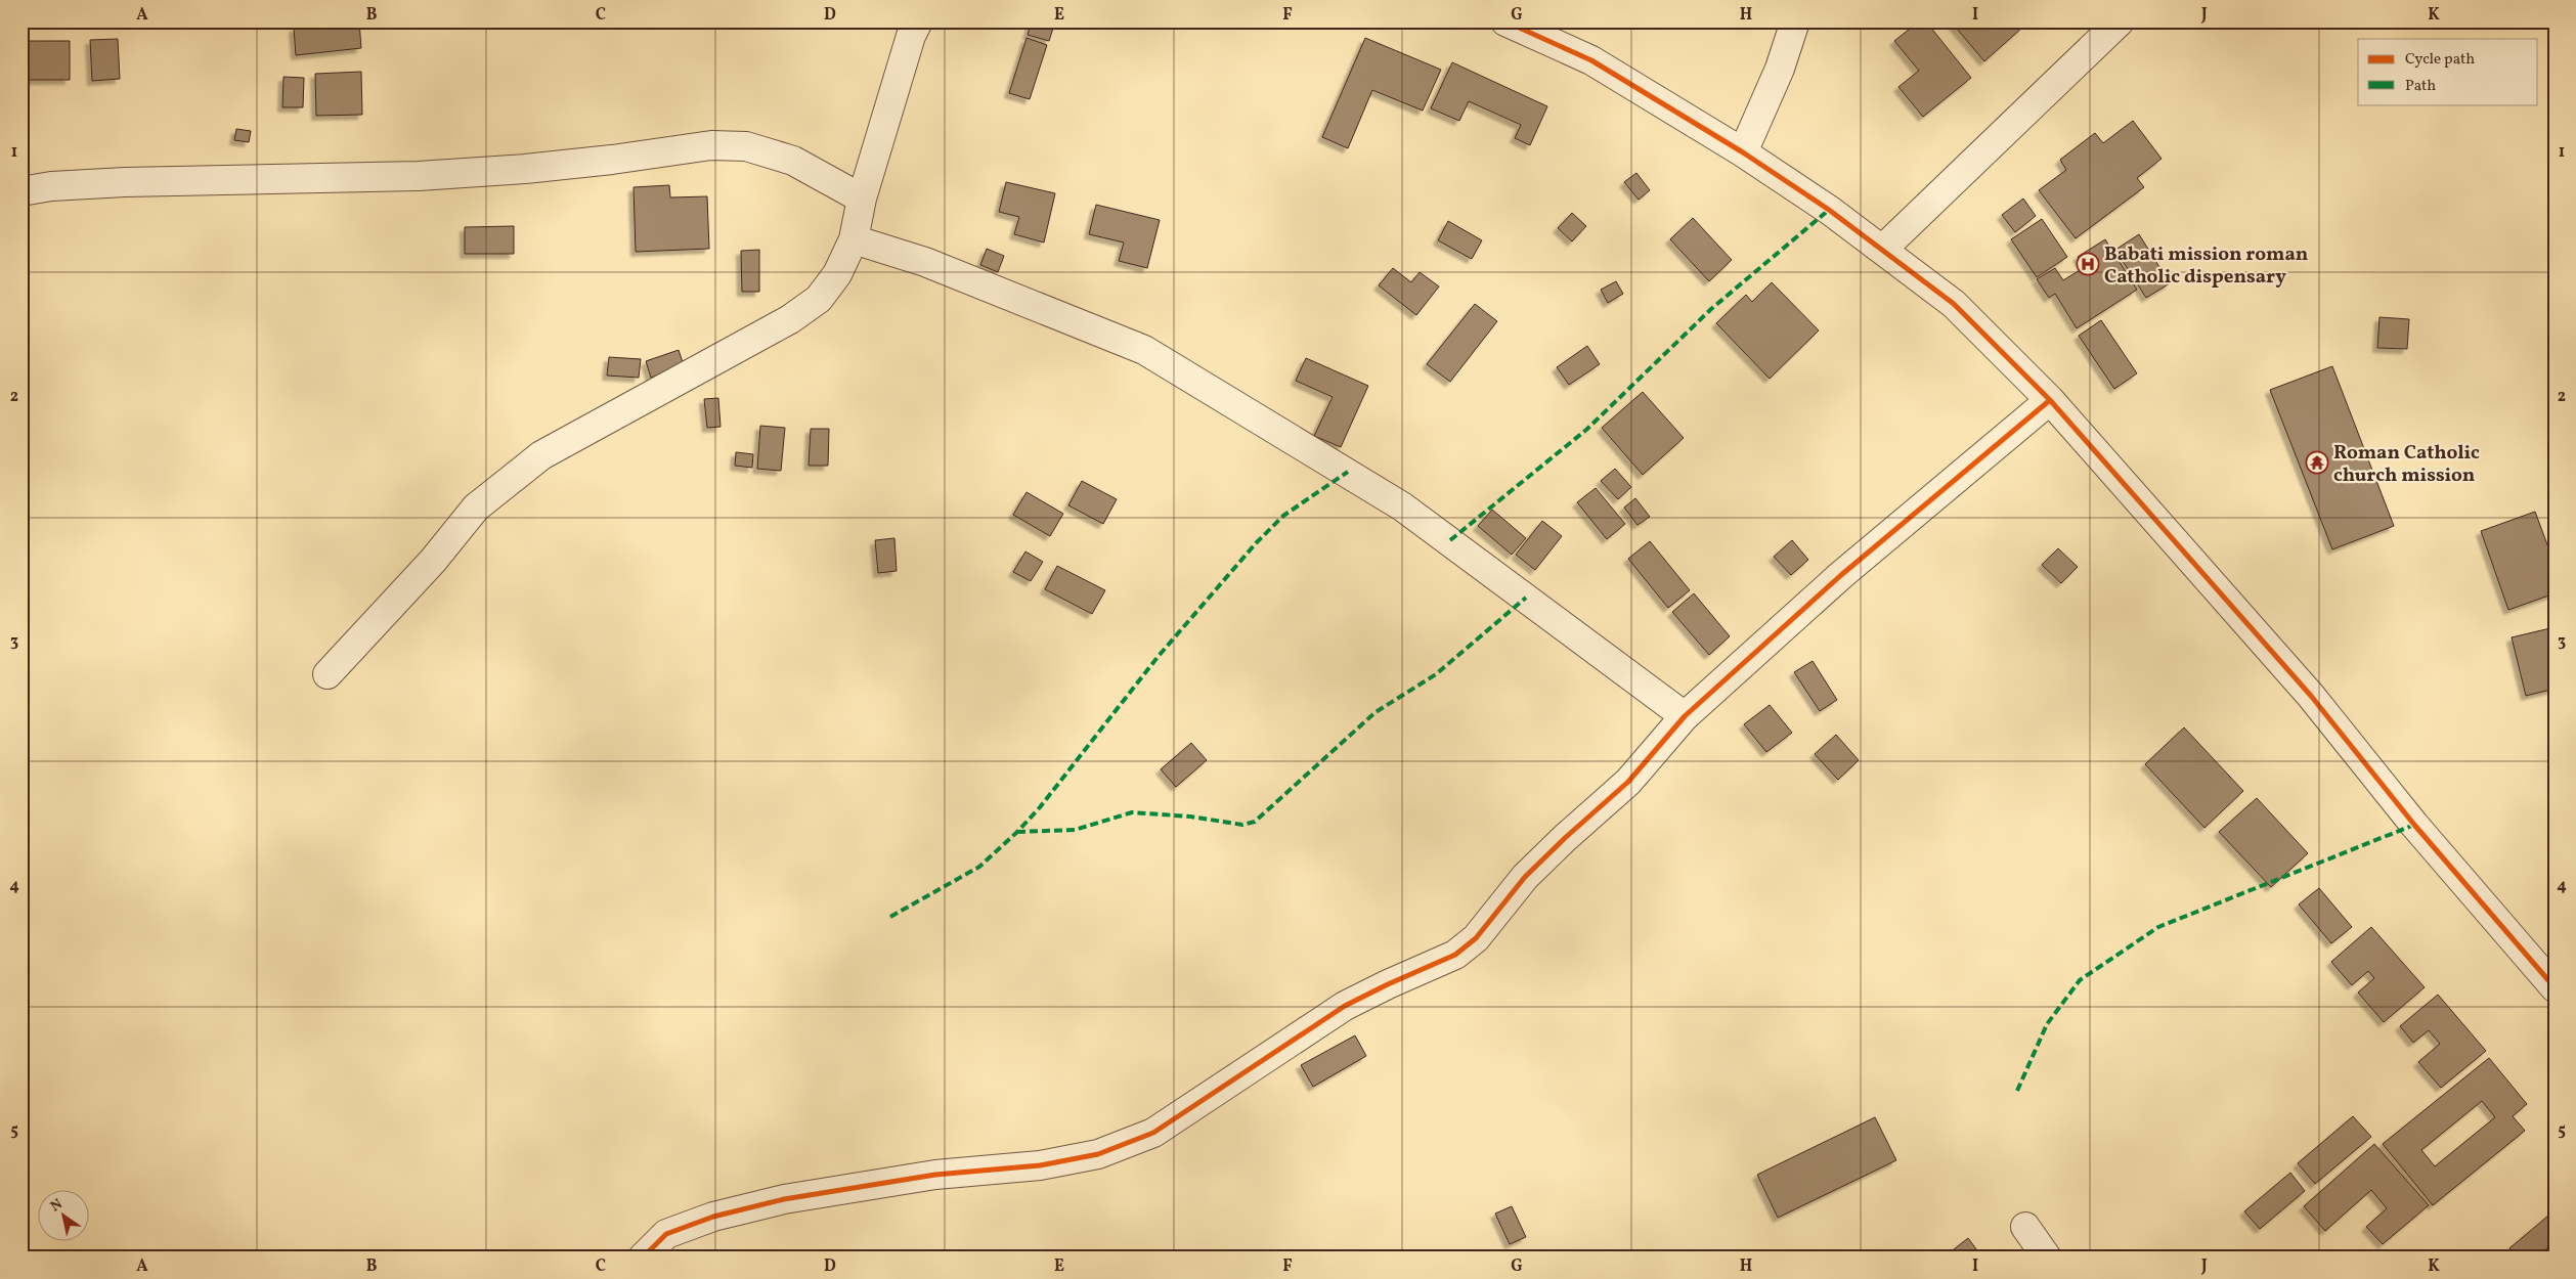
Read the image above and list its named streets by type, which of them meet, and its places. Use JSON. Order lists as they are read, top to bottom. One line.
{"places":{"hospital":["Babati mission roman Catholic dispensary"],"temple":["Roman Catholic church mission"]},"legend":["Cycle path","Path"],"north":"top left","grid":{"columns":["A","B","C","D","E","F","G","H","I","J","K"],"rows":["1","2","3","4","5"]}}
